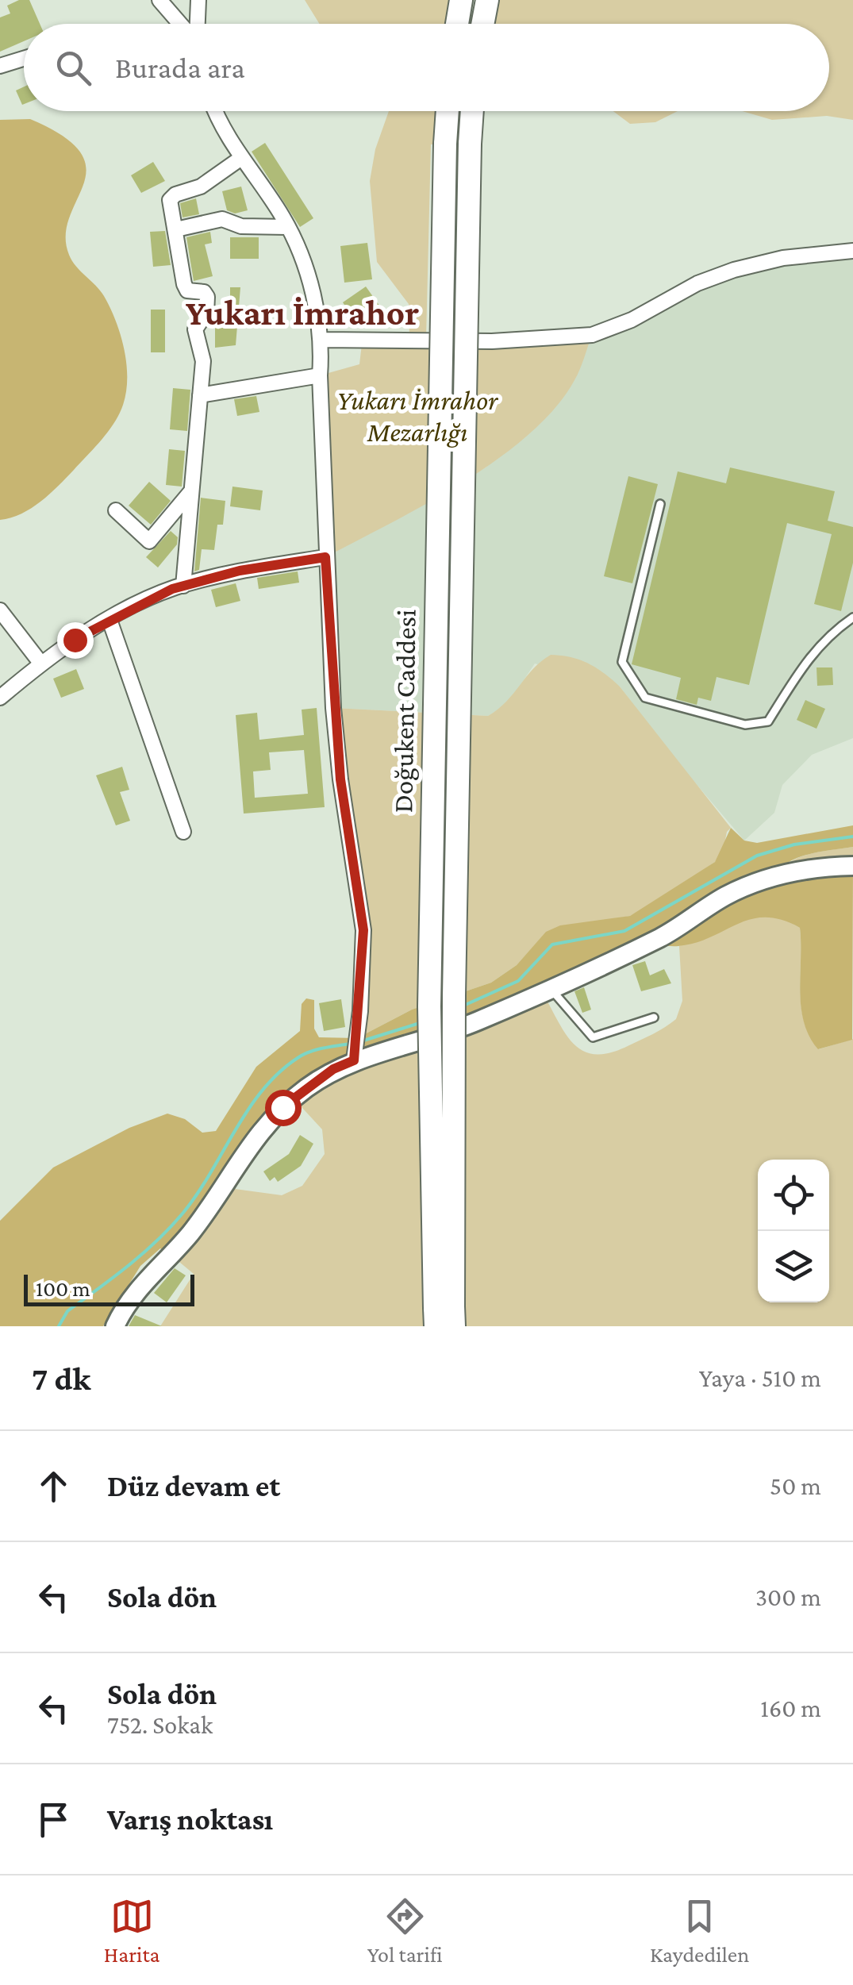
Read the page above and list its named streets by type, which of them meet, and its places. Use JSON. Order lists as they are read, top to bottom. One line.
{"streets":{"main road":["Doğukent Caddesi"]},"districts":["Yukarı İmrahor"],"parks":["Yukarı İmrahor Mezarlığı"],"scale_bar":"100 m","page":{"search":"Burada ara","scale":"100 m","heading":["7 dk","Yaya · 510 m"],"list":[["Düz devam et","50 m"],["Sola dön","300 m"],["Sola dön","752. Sokak","160 m"],"Varış noktası"],"nav":["Harita","Yol tarifi","Kaydedilen"]}}
